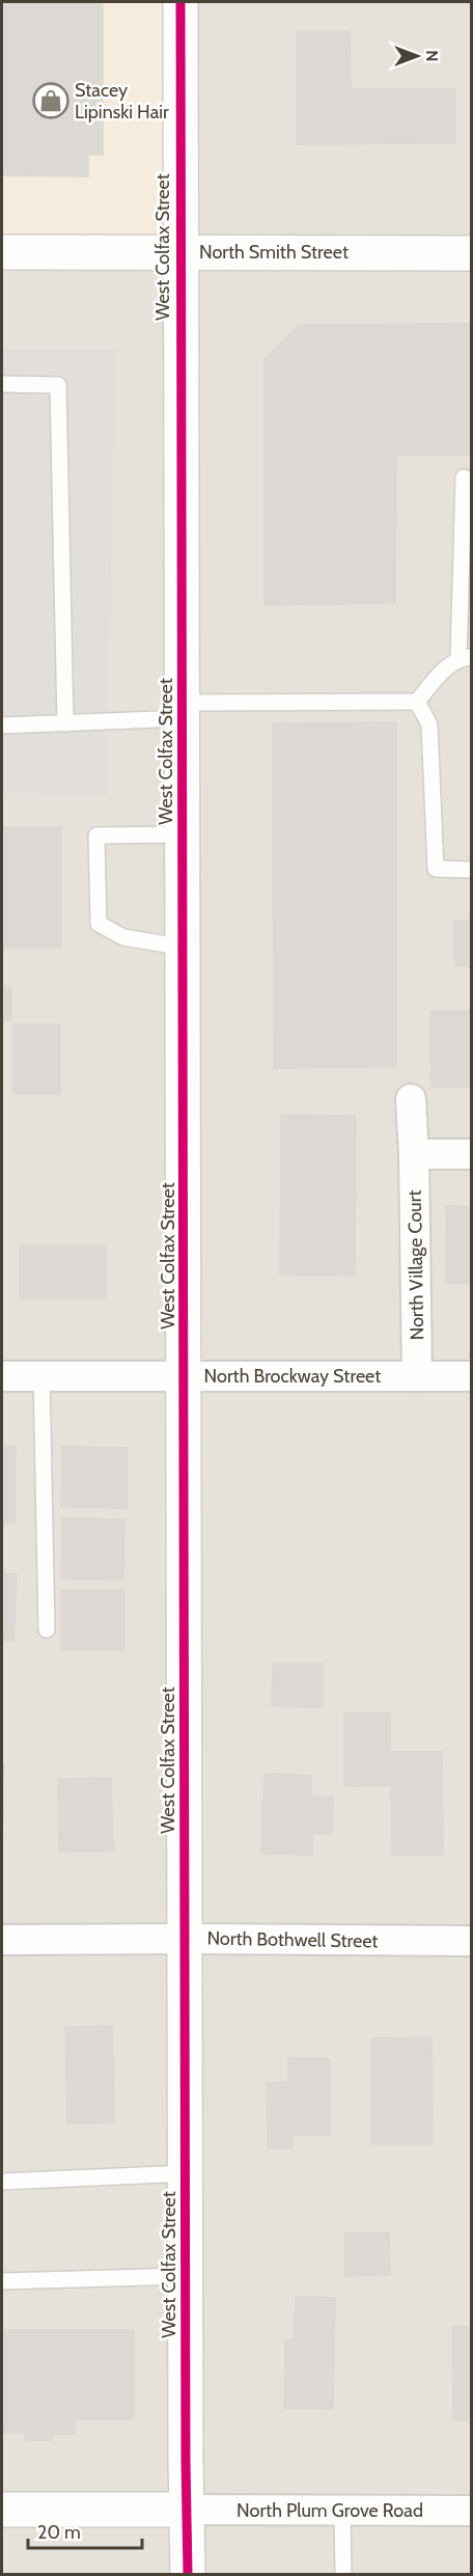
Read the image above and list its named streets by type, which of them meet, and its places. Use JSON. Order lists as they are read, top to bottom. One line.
{"streets":{"street":["West Colfax Street","North Smith Street","North Village Court","North Brockway Street","North Bothwell Street","North Plum Grove Road"]},"crossings":[["West Colfax Street","North Smith Street"],["West Colfax Street","North Brockway Street"],["West Colfax Street","North Bothwell Street"],["West Colfax Street","North Plum Grove Road"],["North Village Court","North Brockway Street"]],"places":{"shop":["Stacey Lipinski Hair"]},"scale_bar":"20 m","north":"right"}
